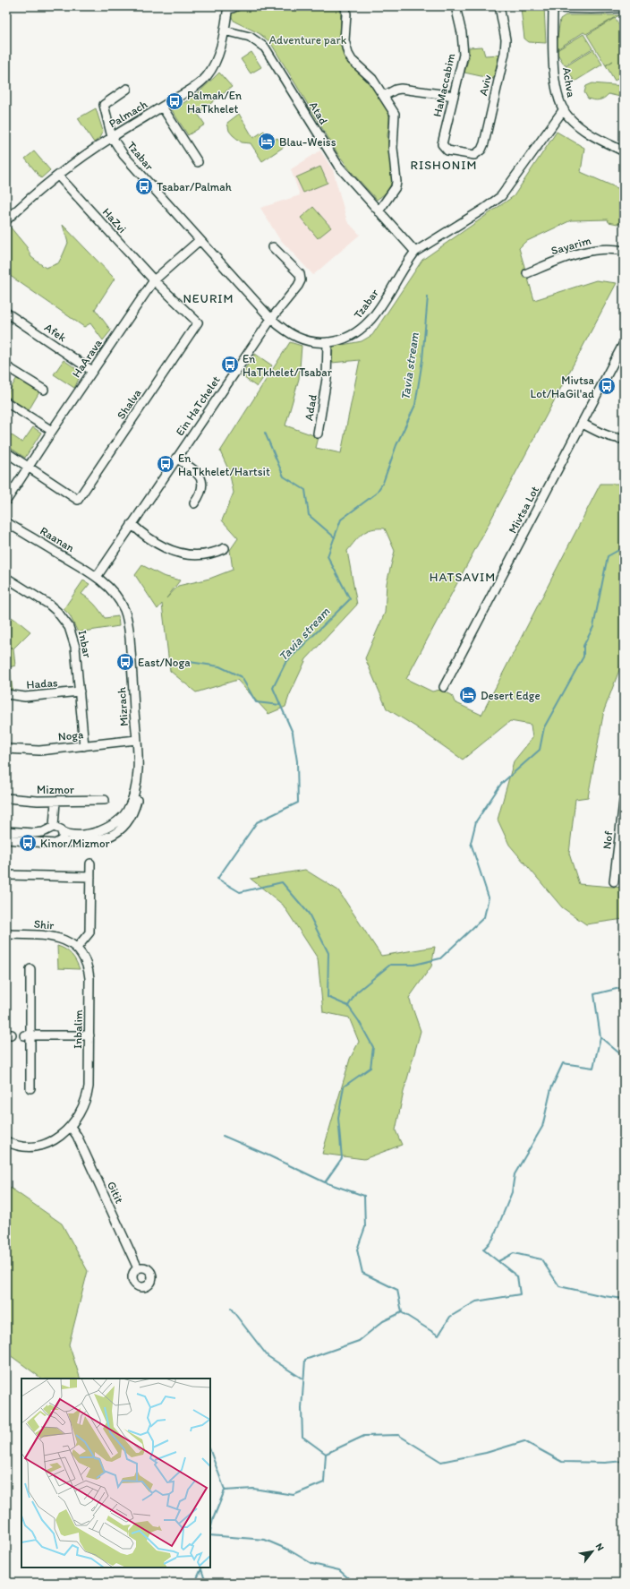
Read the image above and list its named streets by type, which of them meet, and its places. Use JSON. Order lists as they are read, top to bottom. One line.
{"streets":{"street":["Achva","HaMaccabim","Aviv","Atad","Palmach","Tzabar","HaZvi","Sayarim","Afek","HaArava","Shalva","Ein HaTchelet","Adad","Mivtsa Lot","Raanan","Inbar","Hadas","Mizrach","Noga","Mizmor","Nof","Shir","Inbalim","Gitit"]},"crossings":[["Achva","Tzabar"],["HaMaccabim","Aviv"],["Atad","Palmach"],["Atad","Tzabar"],["Palmach","Tzabar"],["Palmach","HaZvi"],["Tzabar","HaArava"],["Tzabar","Ein HaTchelet"],["Tzabar","Adad"],["HaZvi","HaArava"],["HaZvi","Shalva"],["Afek","HaArava"],["HaArava","Shalva"],["Ein HaTchelet","Raanan"],["Ein HaTchelet","Mizrach"],["Raanan","Mizrach"],["Inbar","Hadas"],["Inbar","Noga"],["Mizrach","Noga"],["Shir","Inbalim"],["Inbalim","Gitit"]],"districts":["RISHONIM","NEURIM","HATSAVIM"],"water":["Tavia stream"],"parks":["Adventure park"],"places":{"bus stop":["Palmah/En HaTkhelet","Tsabar/Palmah","En HaTkhelet/Tsabar","Mivtsa Lot/HaGil'ad","En HaTkhelet/Hartsit","East/Noga","Kinor/Mizmor"],"hotel":["Blau-Weiss","Desert Edge"]},"north":"top right"}
